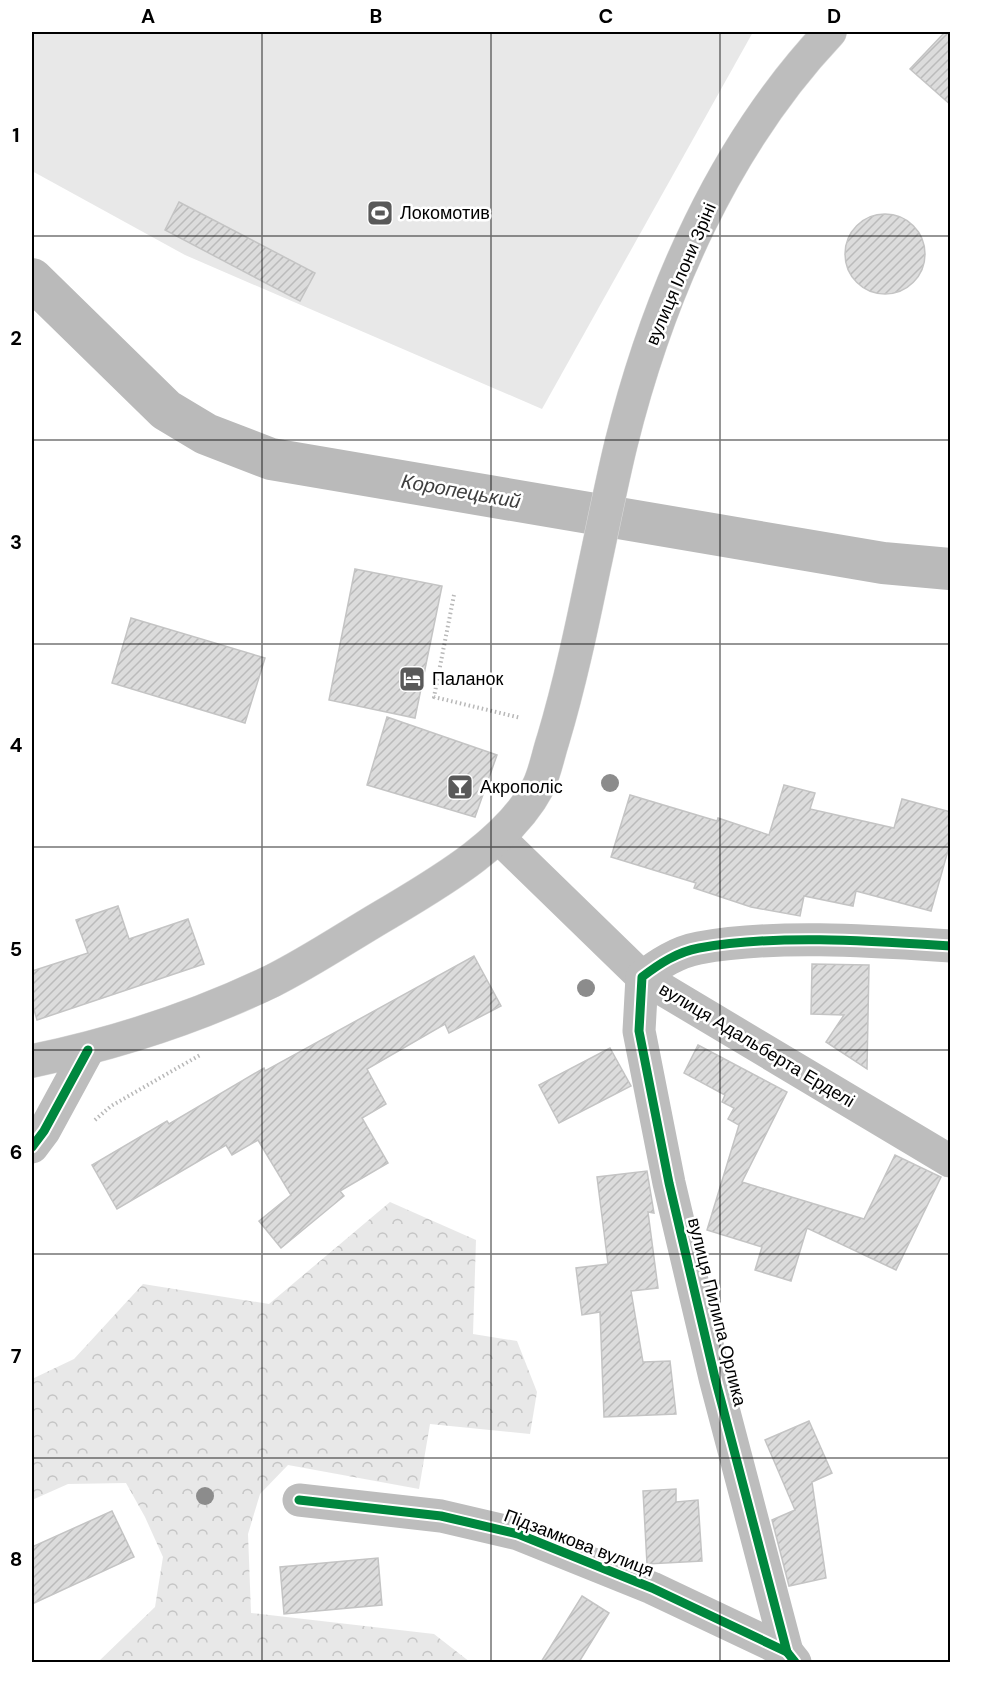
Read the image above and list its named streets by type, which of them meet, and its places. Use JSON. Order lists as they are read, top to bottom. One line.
{"streets":{"main road":["вулиця Ілони Зріні","вулиця Адальберта Ерделі","вулиця Пилипа Орлика","Підзамкова вулиця"]},"crossings":[["вулиця Ілони Зріні","вулиця Адальберта Ерделі"],["вулиця Адальберта Ерделі","вулиця Пилипа Орлика"],["вулиця Пилипа Орлика","Підзамкова вулиця"]],"water":["Коропецький"],"places":{"sports":["Локомотив"],"hotel":["Паланок"],"bar":["Акрополіс"]},"grid":{"columns":["A","B","C","D"],"rows":["1","2","3","4","5","6","7","8"]}}
